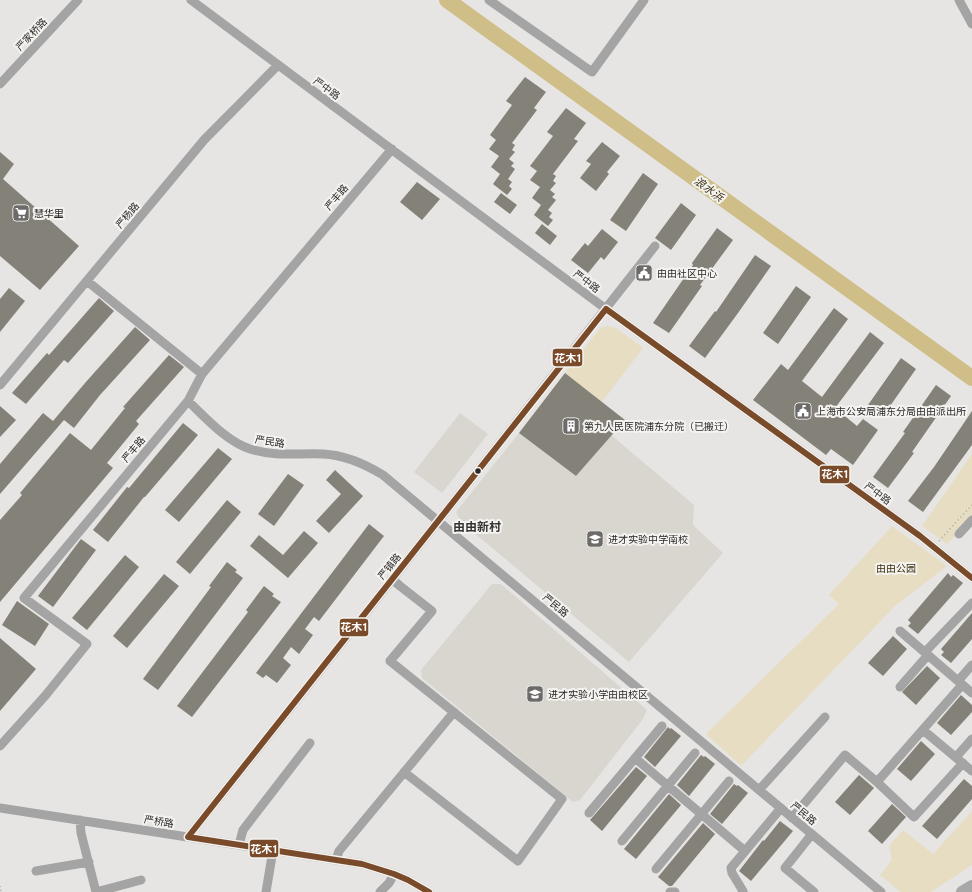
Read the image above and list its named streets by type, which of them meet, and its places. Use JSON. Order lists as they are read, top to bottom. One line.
{"streets":{"street":["严家桥路","严中路","严丰路","严杨路","严民路","严镇路","严桥路"]},"crossings":[["严中路","严丰路"],["严中路","严杨路"],["严中路","严镇路"],["严丰路","严民路"],["严民路","严镇路"],["严镇路","严桥路"]],"districts":["由由新村"],"water":["浪水浜"],"parks":["由由公园"],"places":{"supermarket":["慧华里"],"public building":["由由社区中心","上海市公安局浦东分局由由派出所"],"building":["第九人民医院浦东分院（已搬迁）"],"school or university":["进才实验中学南校","进才实验小学由由校区"]},"lines":["transit line 花木1"]}
